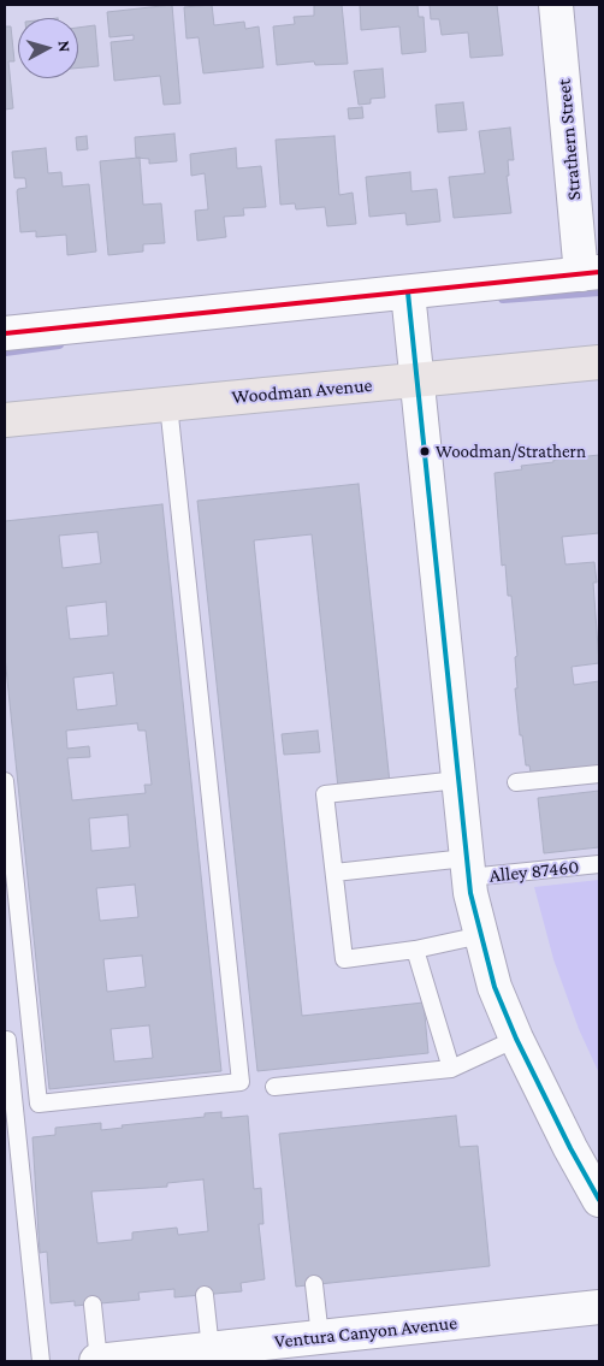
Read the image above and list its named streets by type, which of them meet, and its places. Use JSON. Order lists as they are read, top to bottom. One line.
{"streets":{"main road":["Woodman Avenue"],"street":["Strathern Street","Ventura Canyon Avenue"],"lane":["Alley 87460"]},"places":["Woodman/Strathern"],"north":"right"}
